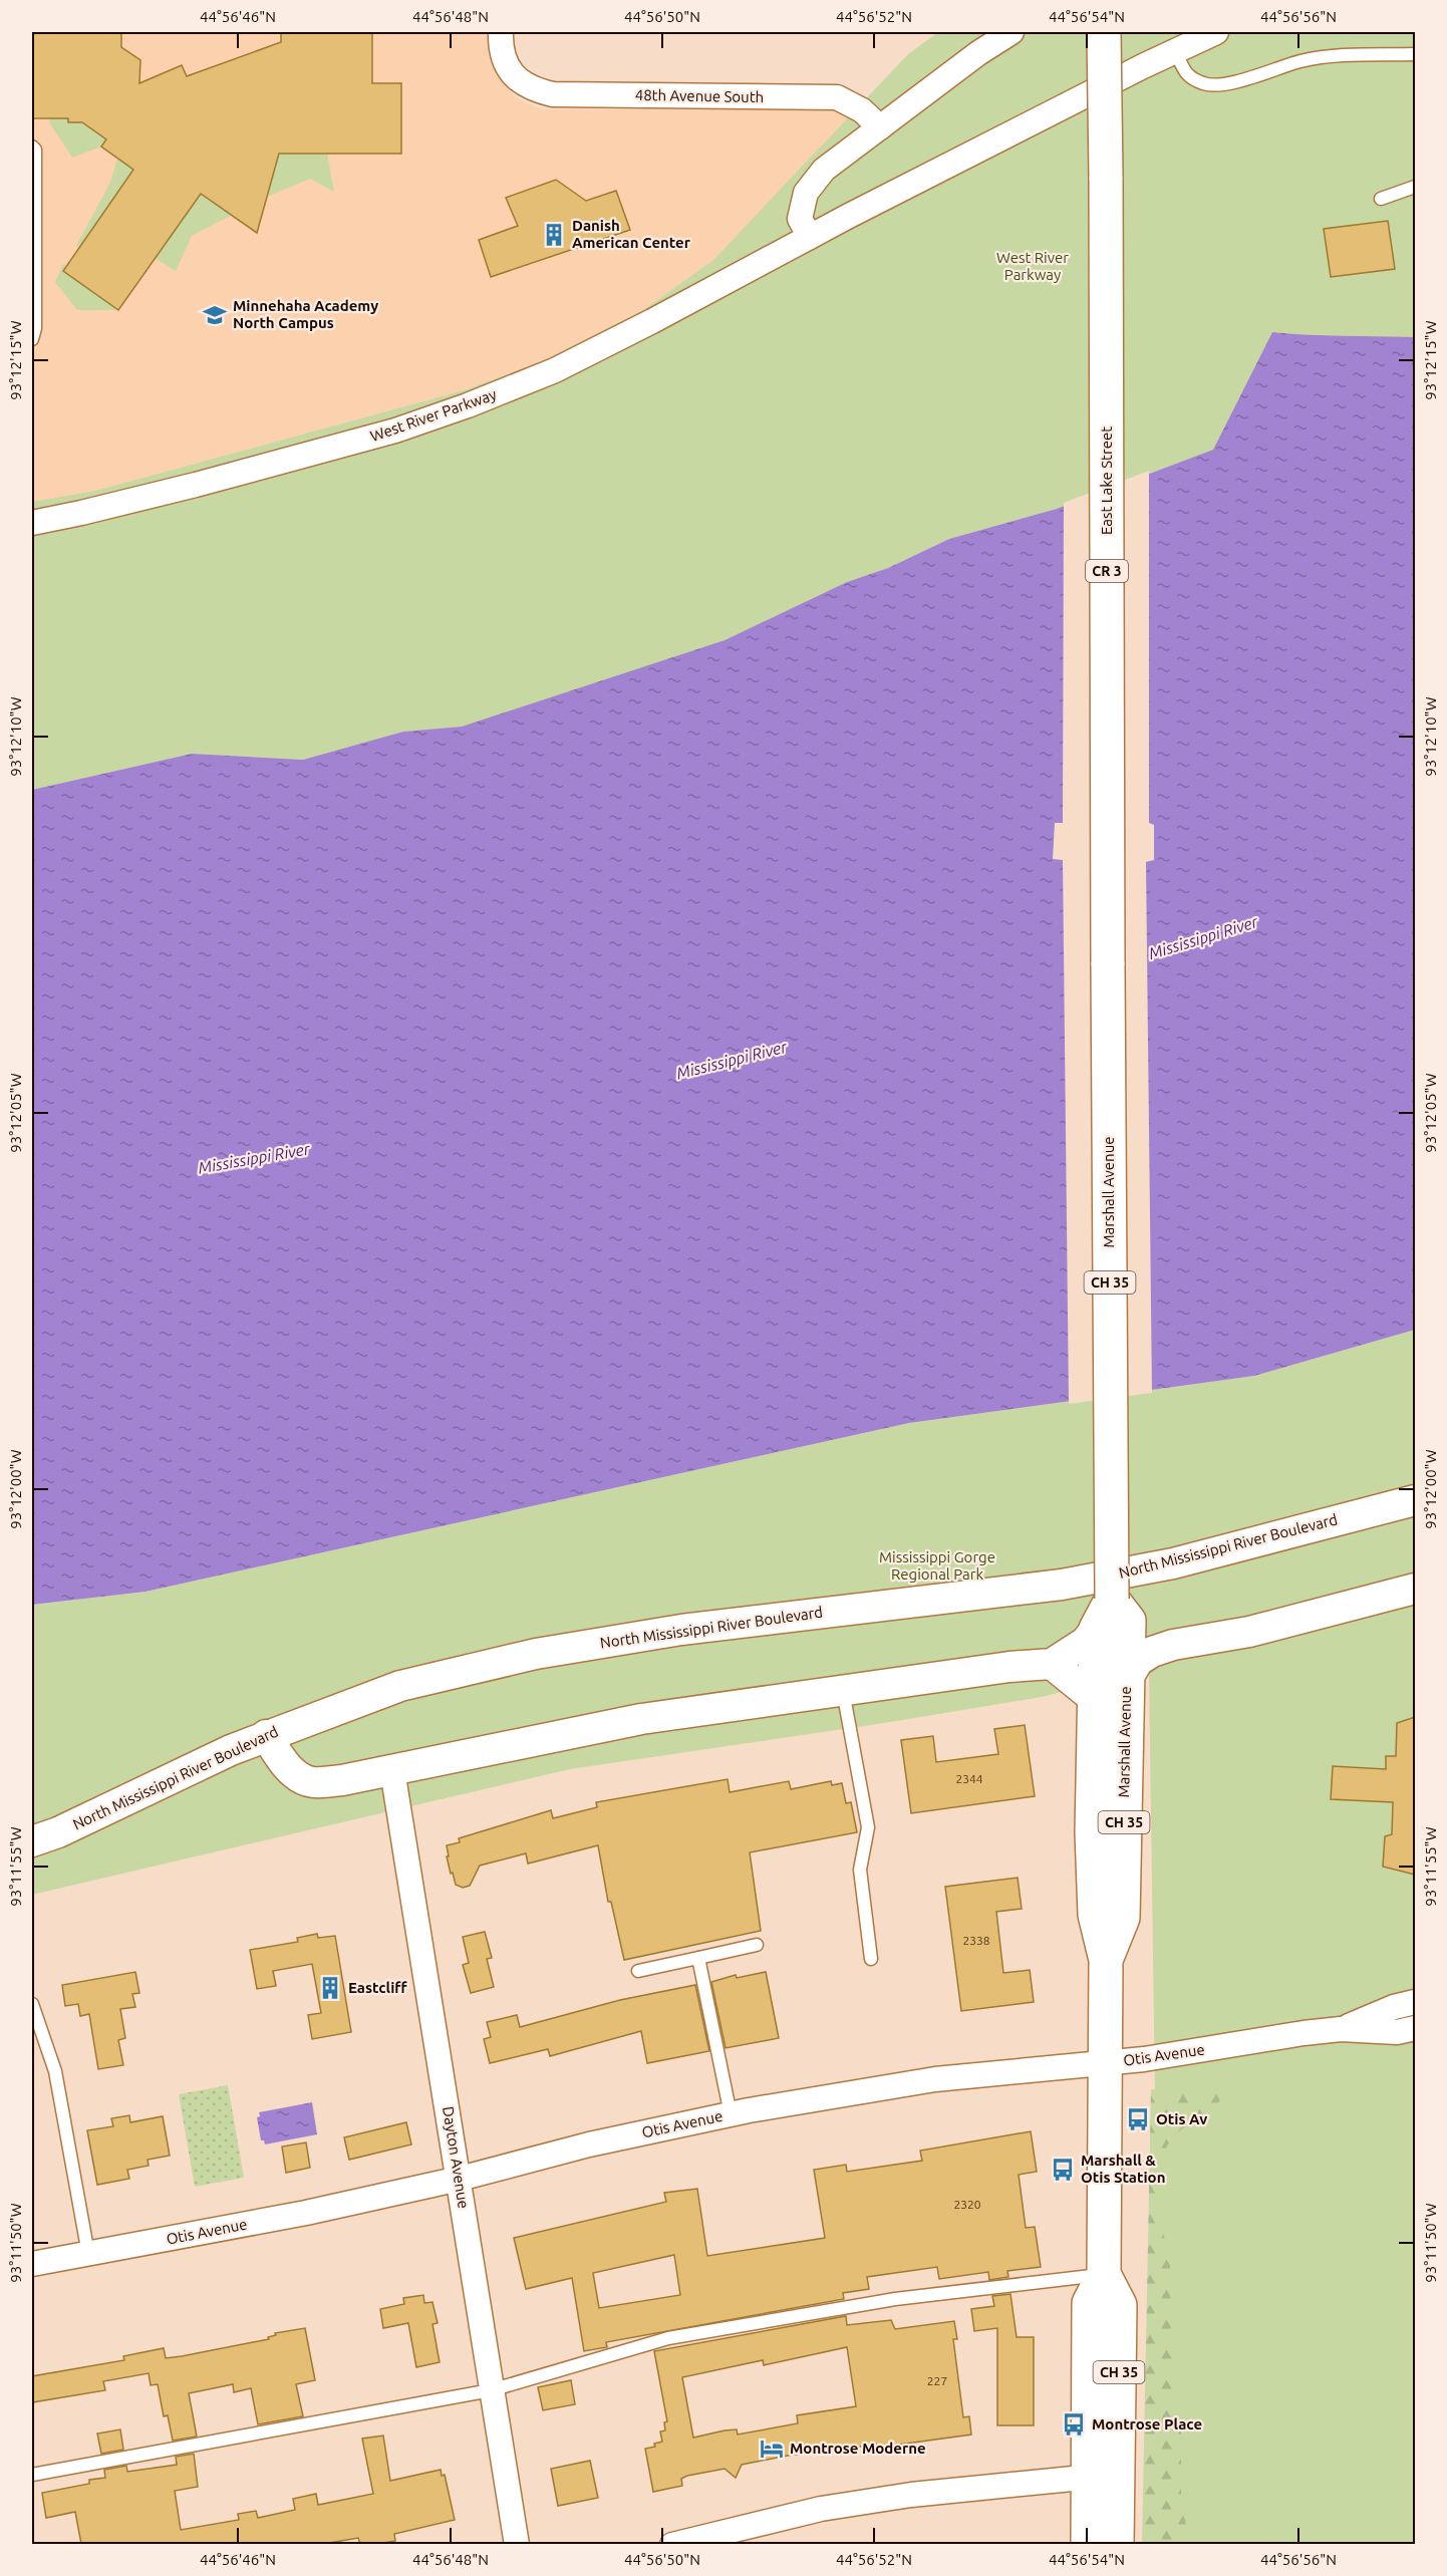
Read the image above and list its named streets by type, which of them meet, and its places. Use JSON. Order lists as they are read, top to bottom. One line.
{"streets":{"main road":["East Lake Street","CR 3","Marshall Avenue","CH 35"],"street":["48th Avenue South","West River Parkway","North Mississippi River Boulevard","Otis Avenue","Dayton Avenue"]},"crossings":[["East Lake Street","Marshall Avenue"],["Marshall Avenue","Otis Avenue"],["Otis Avenue","Dayton Avenue"]],"water":["Mississippi River"],"parks":["West River Parkway","Mississippi Gorge Regional Park"],"places":{"building":["Danish American Center","Eastcliff"],"school or university":["Minnehaha Academy North Campus"],"bus stop":["Otis Av","Marshall & Otis Station","Montrose Place"],"hotel":["Montrose Moderne"]},"house_numbers":["2344","2338","2320","227"],"coordinates":["44°56'46\"N","44°56'48\"N","44°56'50\"N","44°56'52\"N","44°56'54\"N","44°56'56\"N","93°12'15\"W","93°12'10\"W","93°12'05\"W","93°12'00\"W","93°11'55\"W","93°11'50\"W"]}
